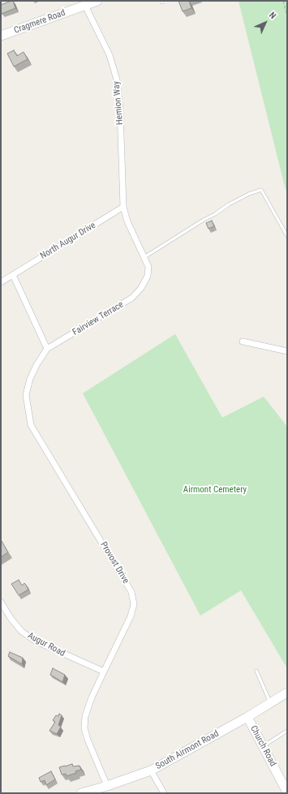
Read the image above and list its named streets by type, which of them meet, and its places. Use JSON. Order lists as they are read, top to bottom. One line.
{"streets":{"street":["Cragmere Road","Hemion Way","North Augur Drive","Fairview Terrace","Provost Drive","Augur Road","Church Road","South Airmont Road"]},"crossings":[["Cragmere Road","Hemion Way"],["Hemion Way","North Augur Drive"],["Hemion Way","Fairview Terrace"],["North Augur Drive","Fairview Terrace"],["Fairview Terrace","Provost Drive"],["Provost Drive","Augur Road"],["Provost Drive","South Airmont Road"],["Church Road","South Airmont Road"]],"parks":["Airmont Cemetery"],"north":"top right"}
